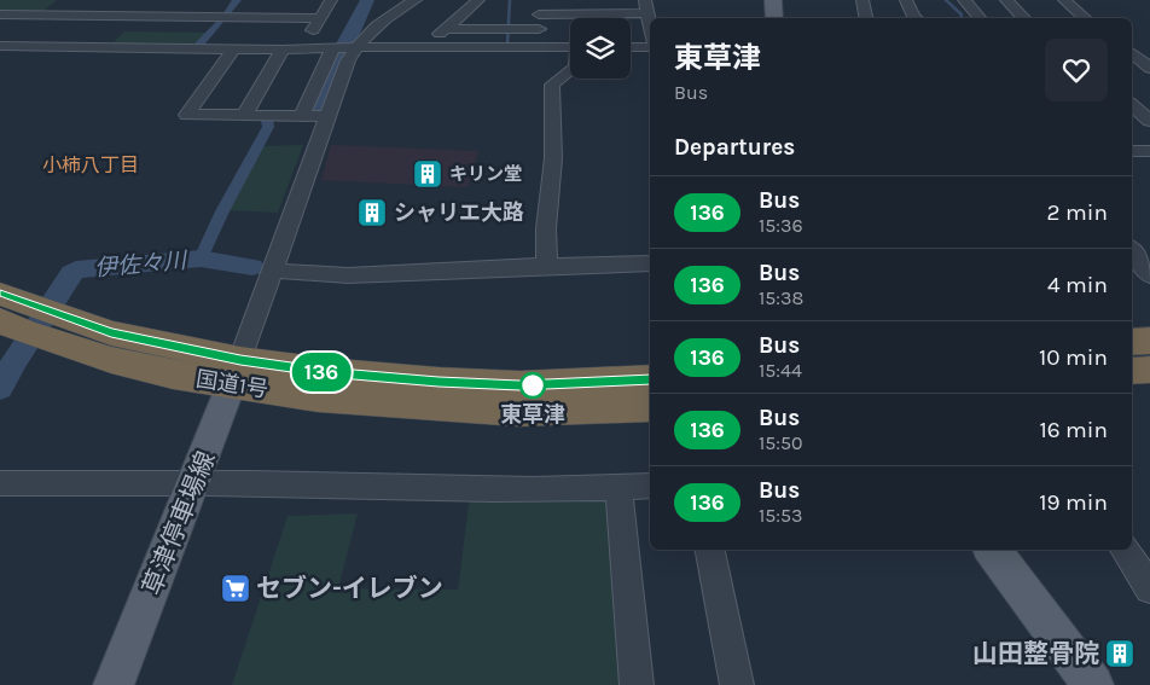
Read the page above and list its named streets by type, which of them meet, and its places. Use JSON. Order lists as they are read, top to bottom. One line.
{"streets":{"highway":["国道1号"],"main road":["草津停車場線"]},"crossings":[["国道1号","草津停車場線"]],"districts":["小柿八丁目"],"water":["伊佐々川"],"places":{"building":["キリン堂","シャリエ大路","山田整骨院"],"other":["東草津"],"supermarket":["セブン-イレブン"]},"lines":["bus line 136"],"page":{"on_map":"136","heading":[["東草津","Bus"],"Departures"],"list":[{"mark":"136","name":"Bus","note":"15:36","value":"2 min"},{"mark":"136","name":"Bus","note":"15:38","value":"4 min"},{"mark":"136","name":"Bus","note":"15:44","value":"10 min"},{"mark":"136","name":"Bus","note":"15:50","value":"16 min"},{"mark":"136","name":"Bus","note":"15:53","value":"19 min"}]}}
